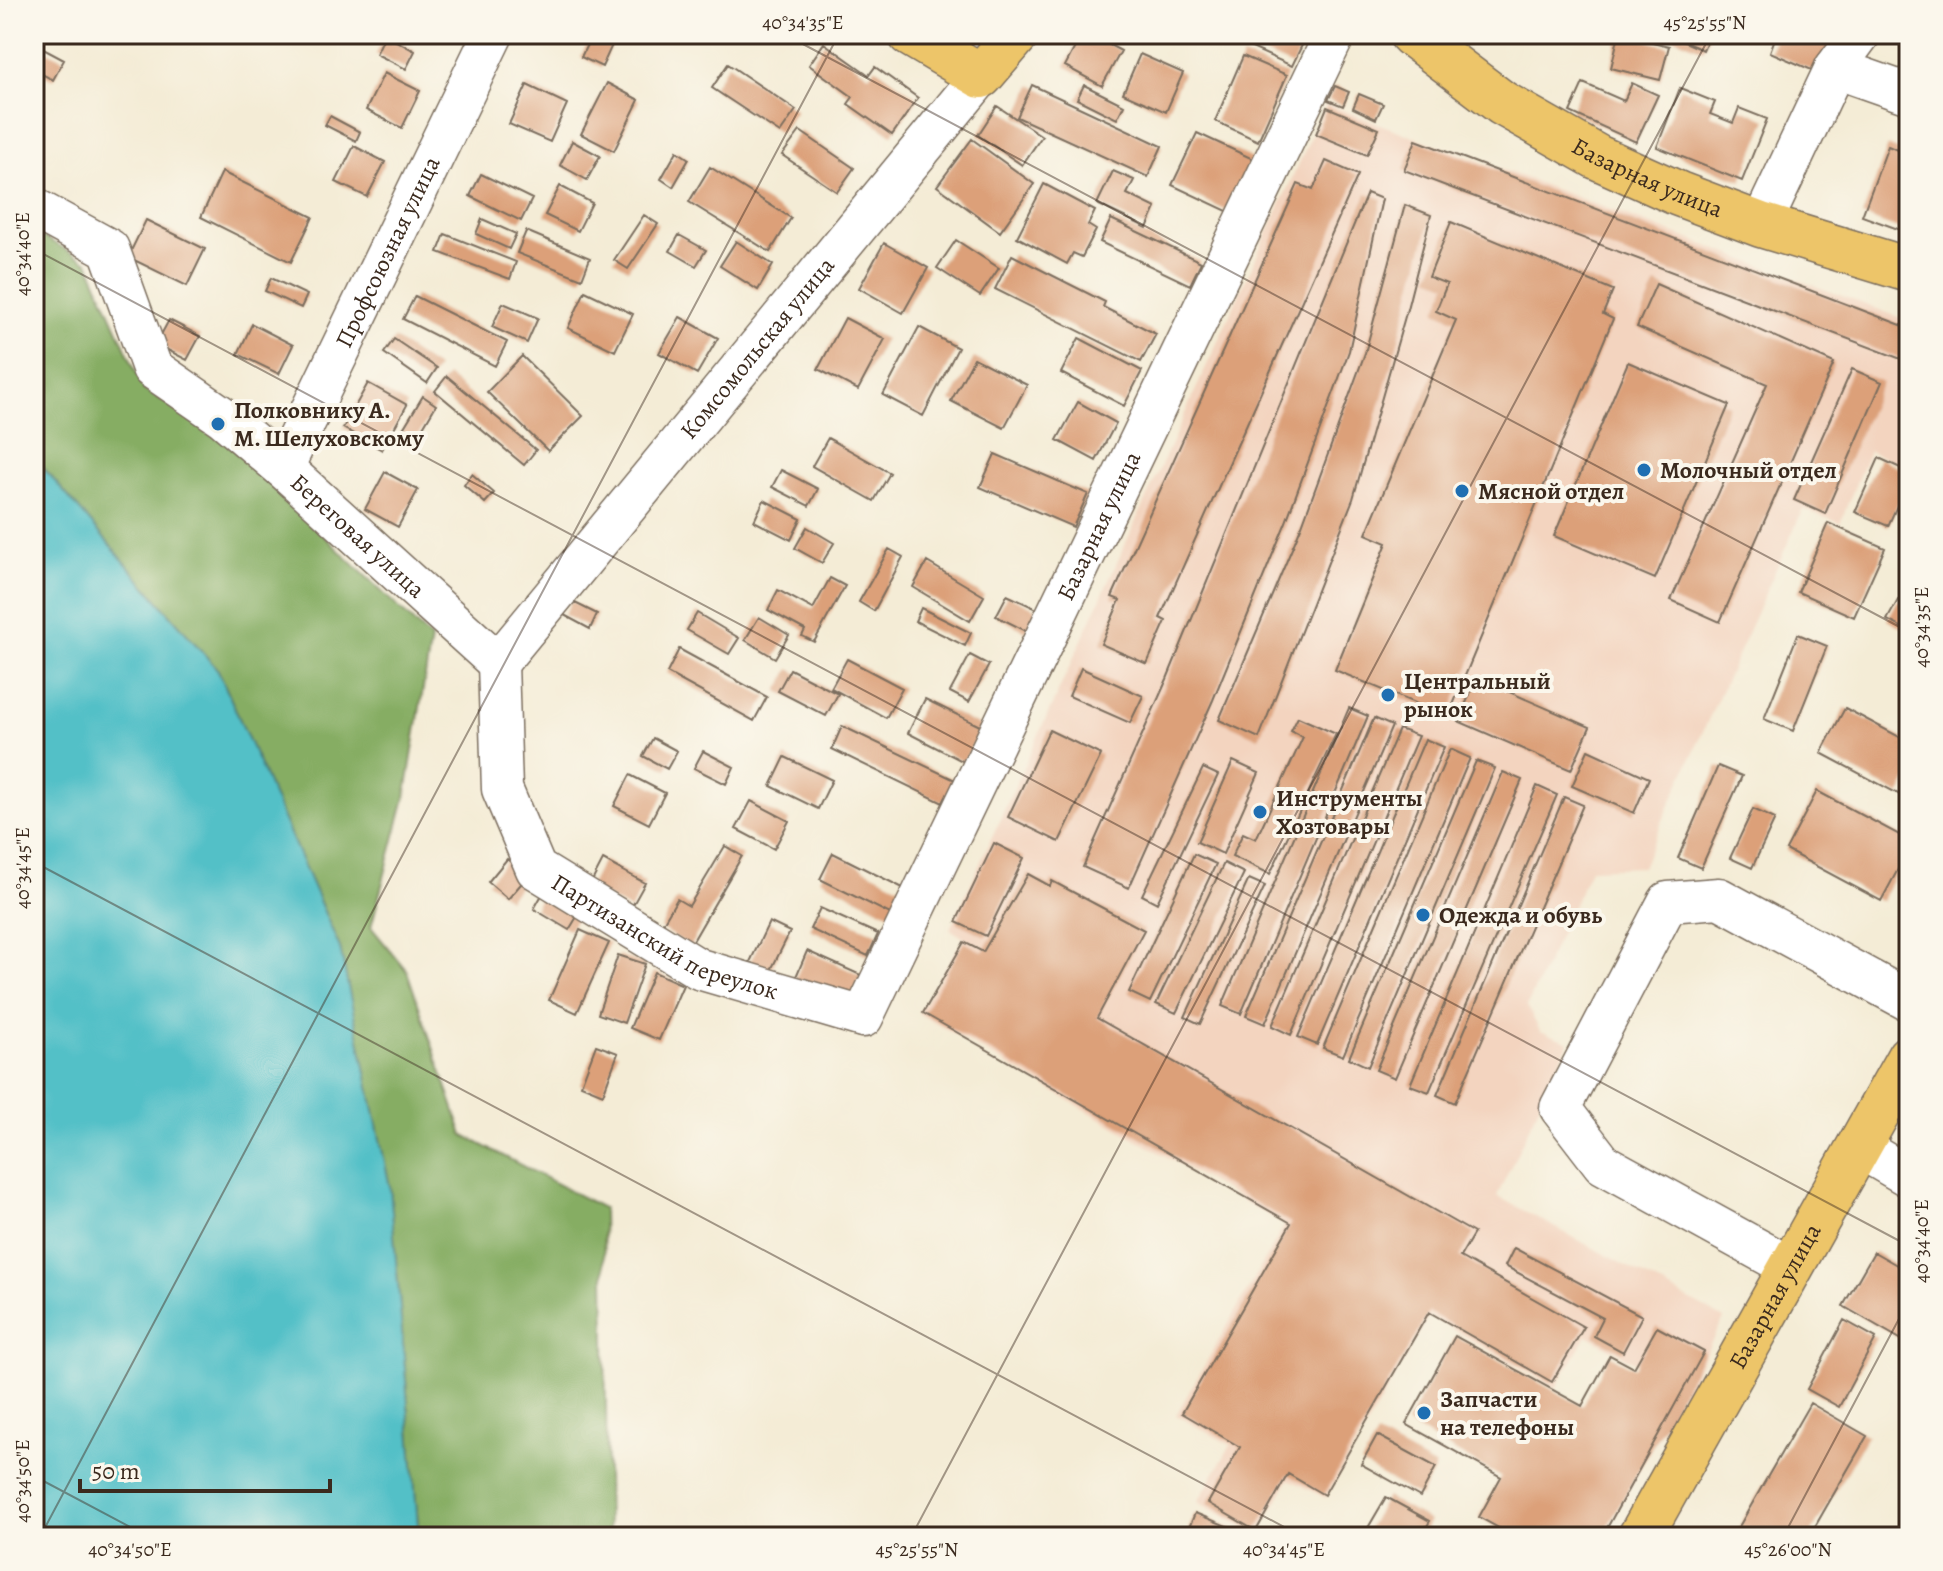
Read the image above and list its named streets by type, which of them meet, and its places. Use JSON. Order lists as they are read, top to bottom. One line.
{"streets":{"main road":["Базарная улица","Комсомольская улица"],"street":["Профсоюзная улица","Береговая улица","Партизанский переулок"]},"crossings":[["Базарная улица","Партизанский переулок"],["Профсоюзная улица","Береговая улица"],["Комсомольская улица","Береговая улица"],["Комсомольская улица","Партизанский переулок"],["Береговая улица","Партизанский переулок"]],"places":["Полковнику А. М. Шелуховскому","Молочный отдел","Мясной отдел","Центральный рынок","Инструменты Хозтовары","Одежда и обувь","Запчасти на телефоны"],"scale_bar":"50 m","coordinates":["40°34'35\"E","45°25'55\"N","40°34'40\"E","40°34'45\"E","40°34'50\"E","45°26'00\"N"]}
